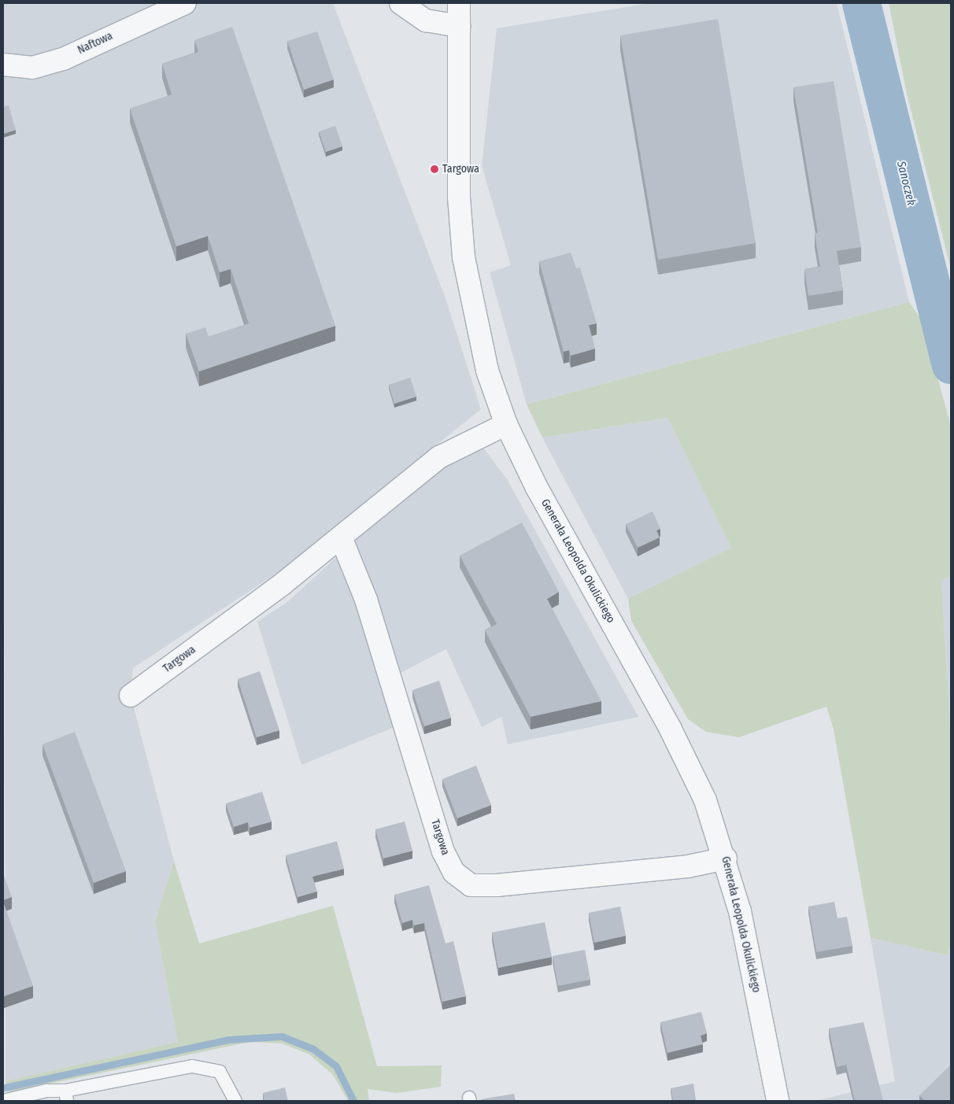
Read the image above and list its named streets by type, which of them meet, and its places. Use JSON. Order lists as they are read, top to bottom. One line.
{"streets":{"street":["Naftowa","Generała Leopolda Okulickiego","Targowa"]},"crossings":[["Generała Leopolda Okulickiego","Targowa"]],"water":["Sanoczek"],"places":["Targowa"]}
